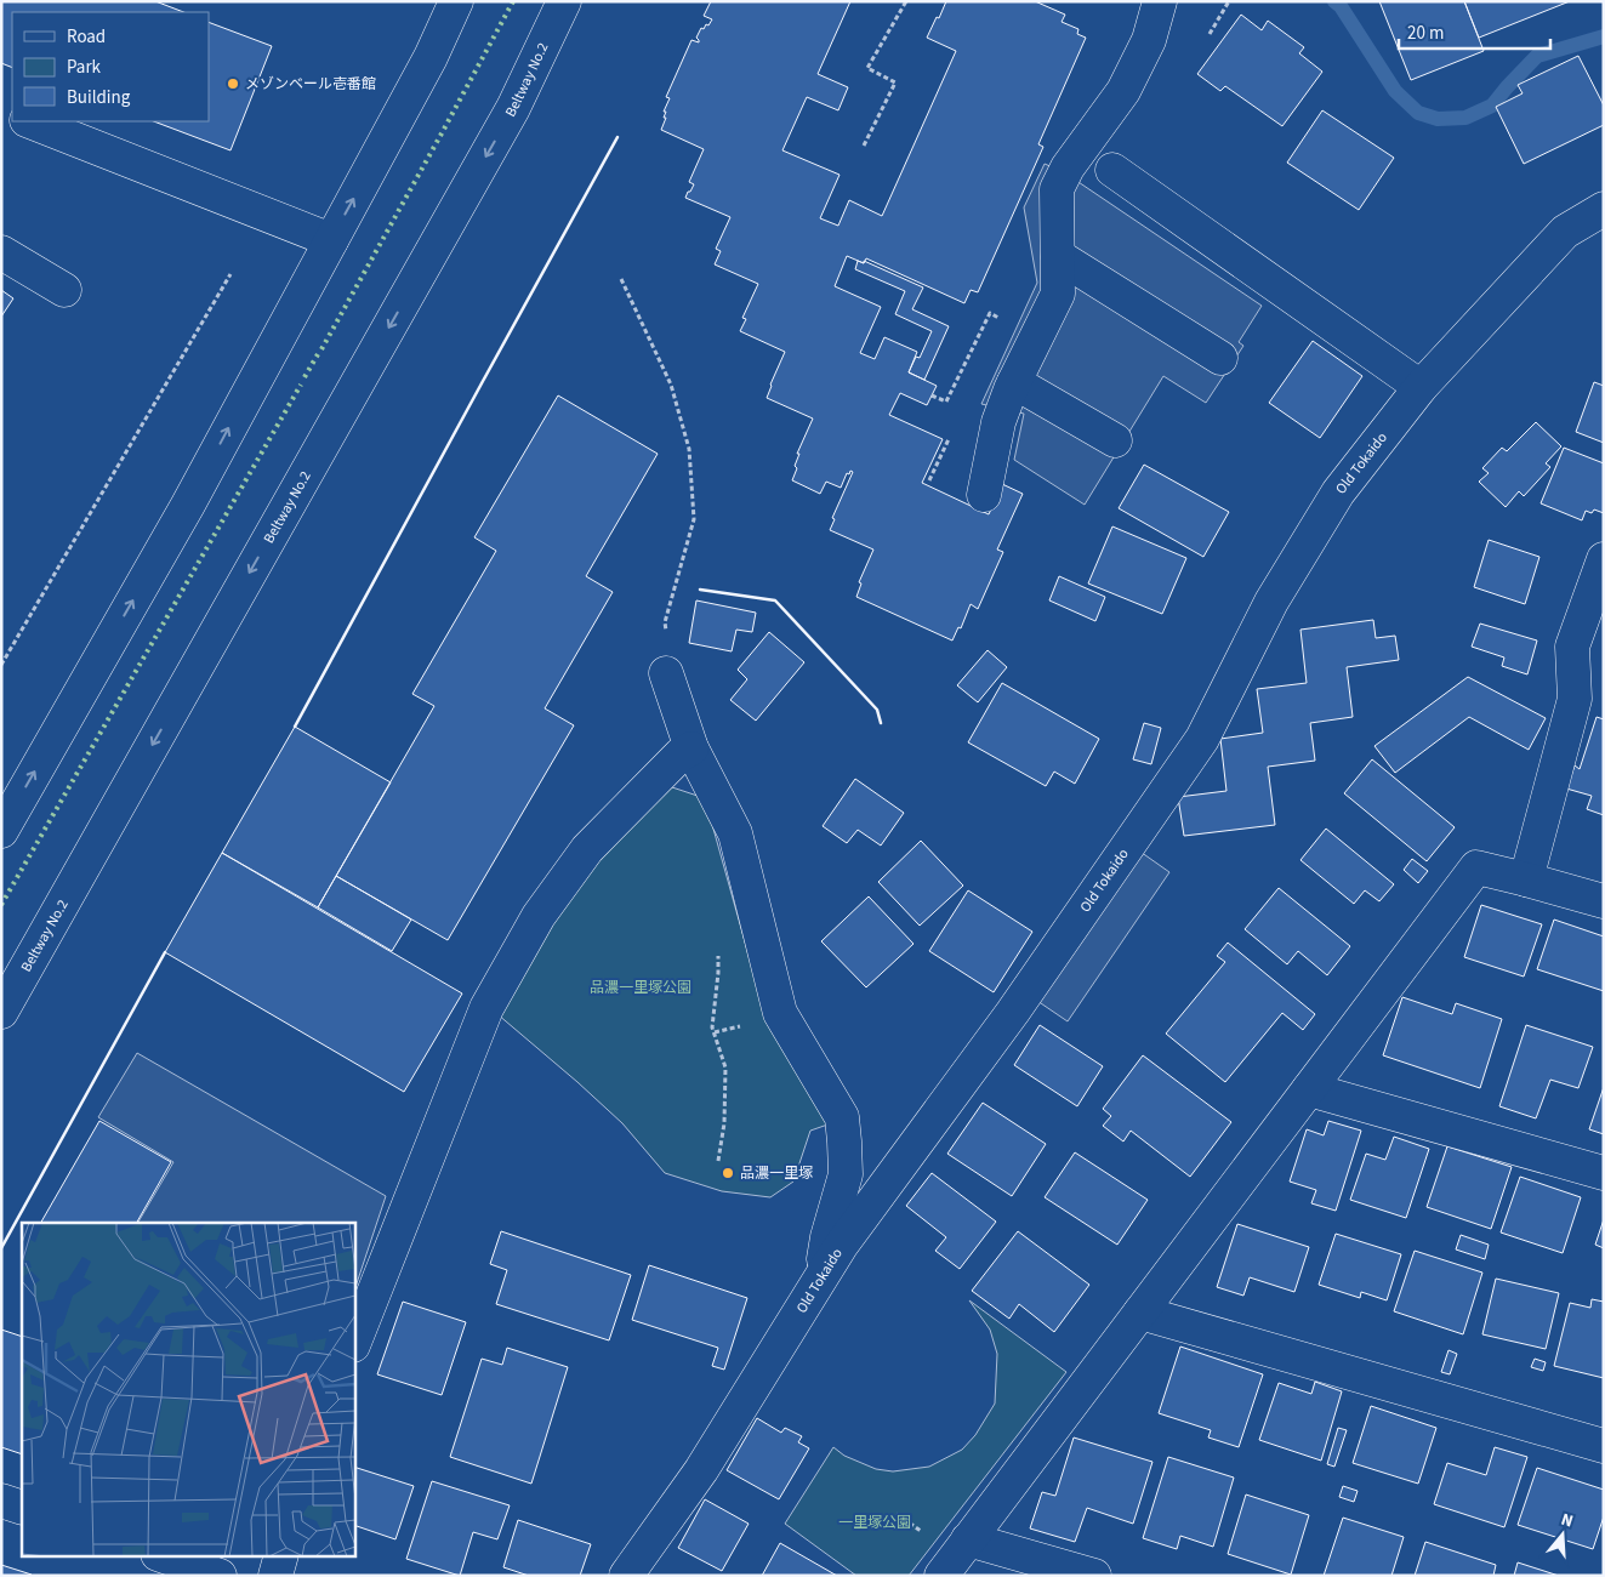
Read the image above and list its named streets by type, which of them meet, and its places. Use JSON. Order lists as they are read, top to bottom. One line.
{"streets":{"street":["Beltway No.2","Old Tokaido"]},"parks":["品濃一里塚公園","一里塚公園"],"places":["メゾンベール壱番館","品濃一里塚"],"legend":["Road","Park","Building"],"scale_bar":"20 m","north":"top"}
